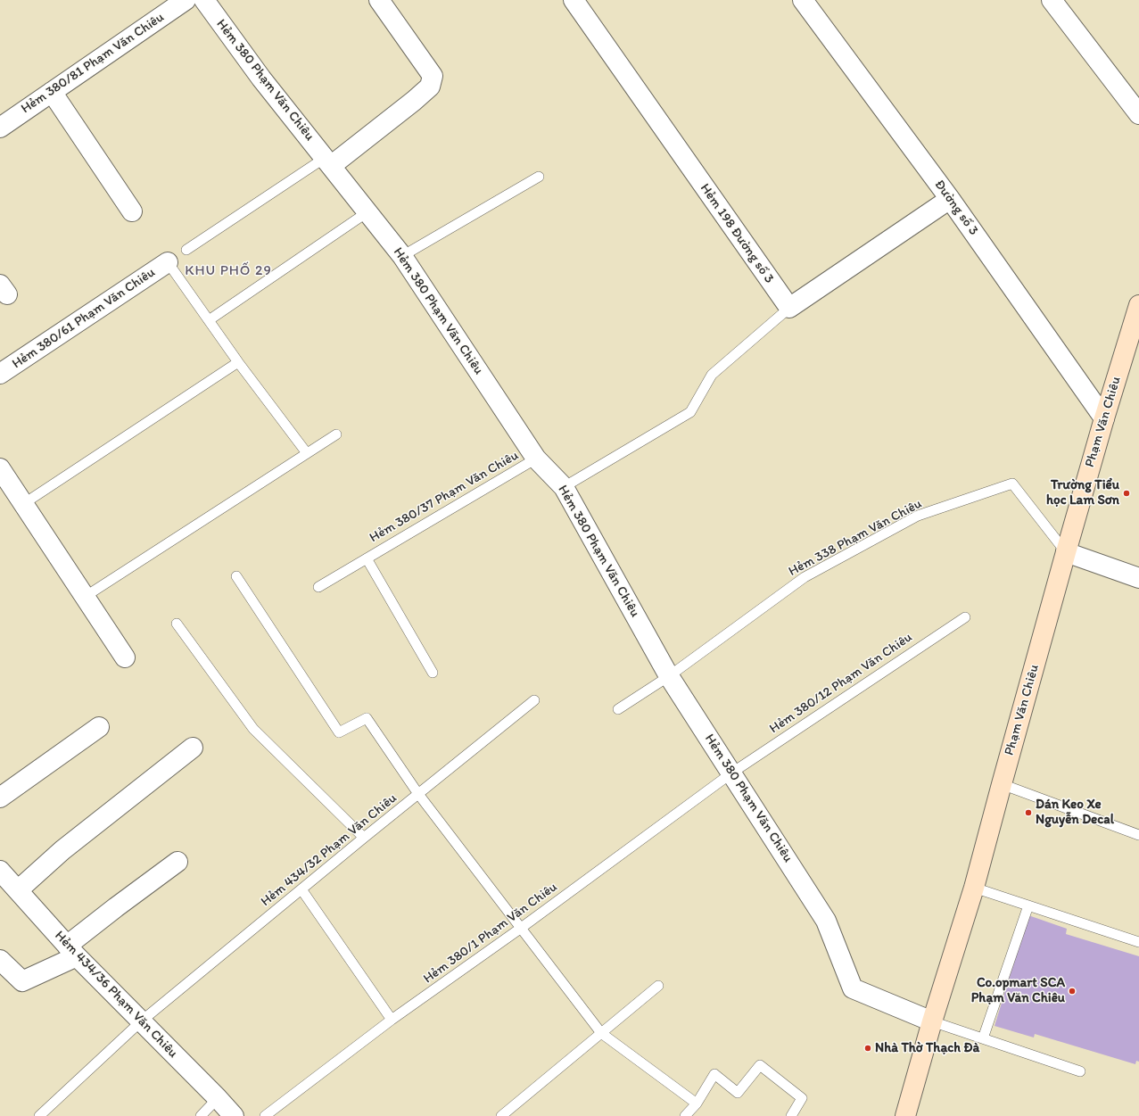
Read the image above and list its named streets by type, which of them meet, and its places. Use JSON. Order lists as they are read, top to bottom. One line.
{"streets":{"main road":["Phạm Văn Chiêu"],"street":["Hẻm 380/81 Phạm Văn Chiêu","Hẻm 380 Phạm Văn Chiêu","Đường số 3","Hẻm 198 Đường số 3","Hẻm 380/61 Phạm Văn Chiêu","Hẻm 434/36 Phạm Văn Chiêu"],"lane":["Hẻm 380/37 Phạm Văn Chiêu","Hẻm 338 Phạm Văn Chiêu","Hẻm 380/12 Phạm Văn Chiêu","Hẻm 434/32 Phạm Văn Chiêu","Hẻm 380/1 Phạm Văn Chiêu"]},"crossings":[["Hẻm 380 Phạm Văn Chiêu","Phạm Văn Chiêu"],["Hẻm 380 Phạm Văn Chiêu","Hẻm 380/37 Phạm Văn Chiêu"],["Hẻm 380 Phạm Văn Chiêu","Hẻm 338 Phạm Văn Chiêu"],["Hẻm 380 Phạm Văn Chiêu","Hẻm 380/12 Phạm Văn Chiêu"],["Hẻm 380 Phạm Văn Chiêu","Hẻm 380/1 Phạm Văn Chiêu"],["Đường số 3","Phạm Văn Chiêu"],["Phạm Văn Chiêu","Hẻm 338 Phạm Văn Chiêu"],["Hẻm 380/12 Phạm Văn Chiêu","Hẻm 380/1 Phạm Văn Chiêu"],["Hẻm 434/32 Phạm Văn Chiêu","Hẻm 434/36 Phạm Văn Chiêu"]],"districts":["KHU PHỐ 29"],"places":["Trường Tiểu học Lam Sơn","Dán Keo Xe Nguyễn Decal","Co.opmart SCA Phạm Văn Chiêu","Nhà Thờ Thạch Đà"]}
